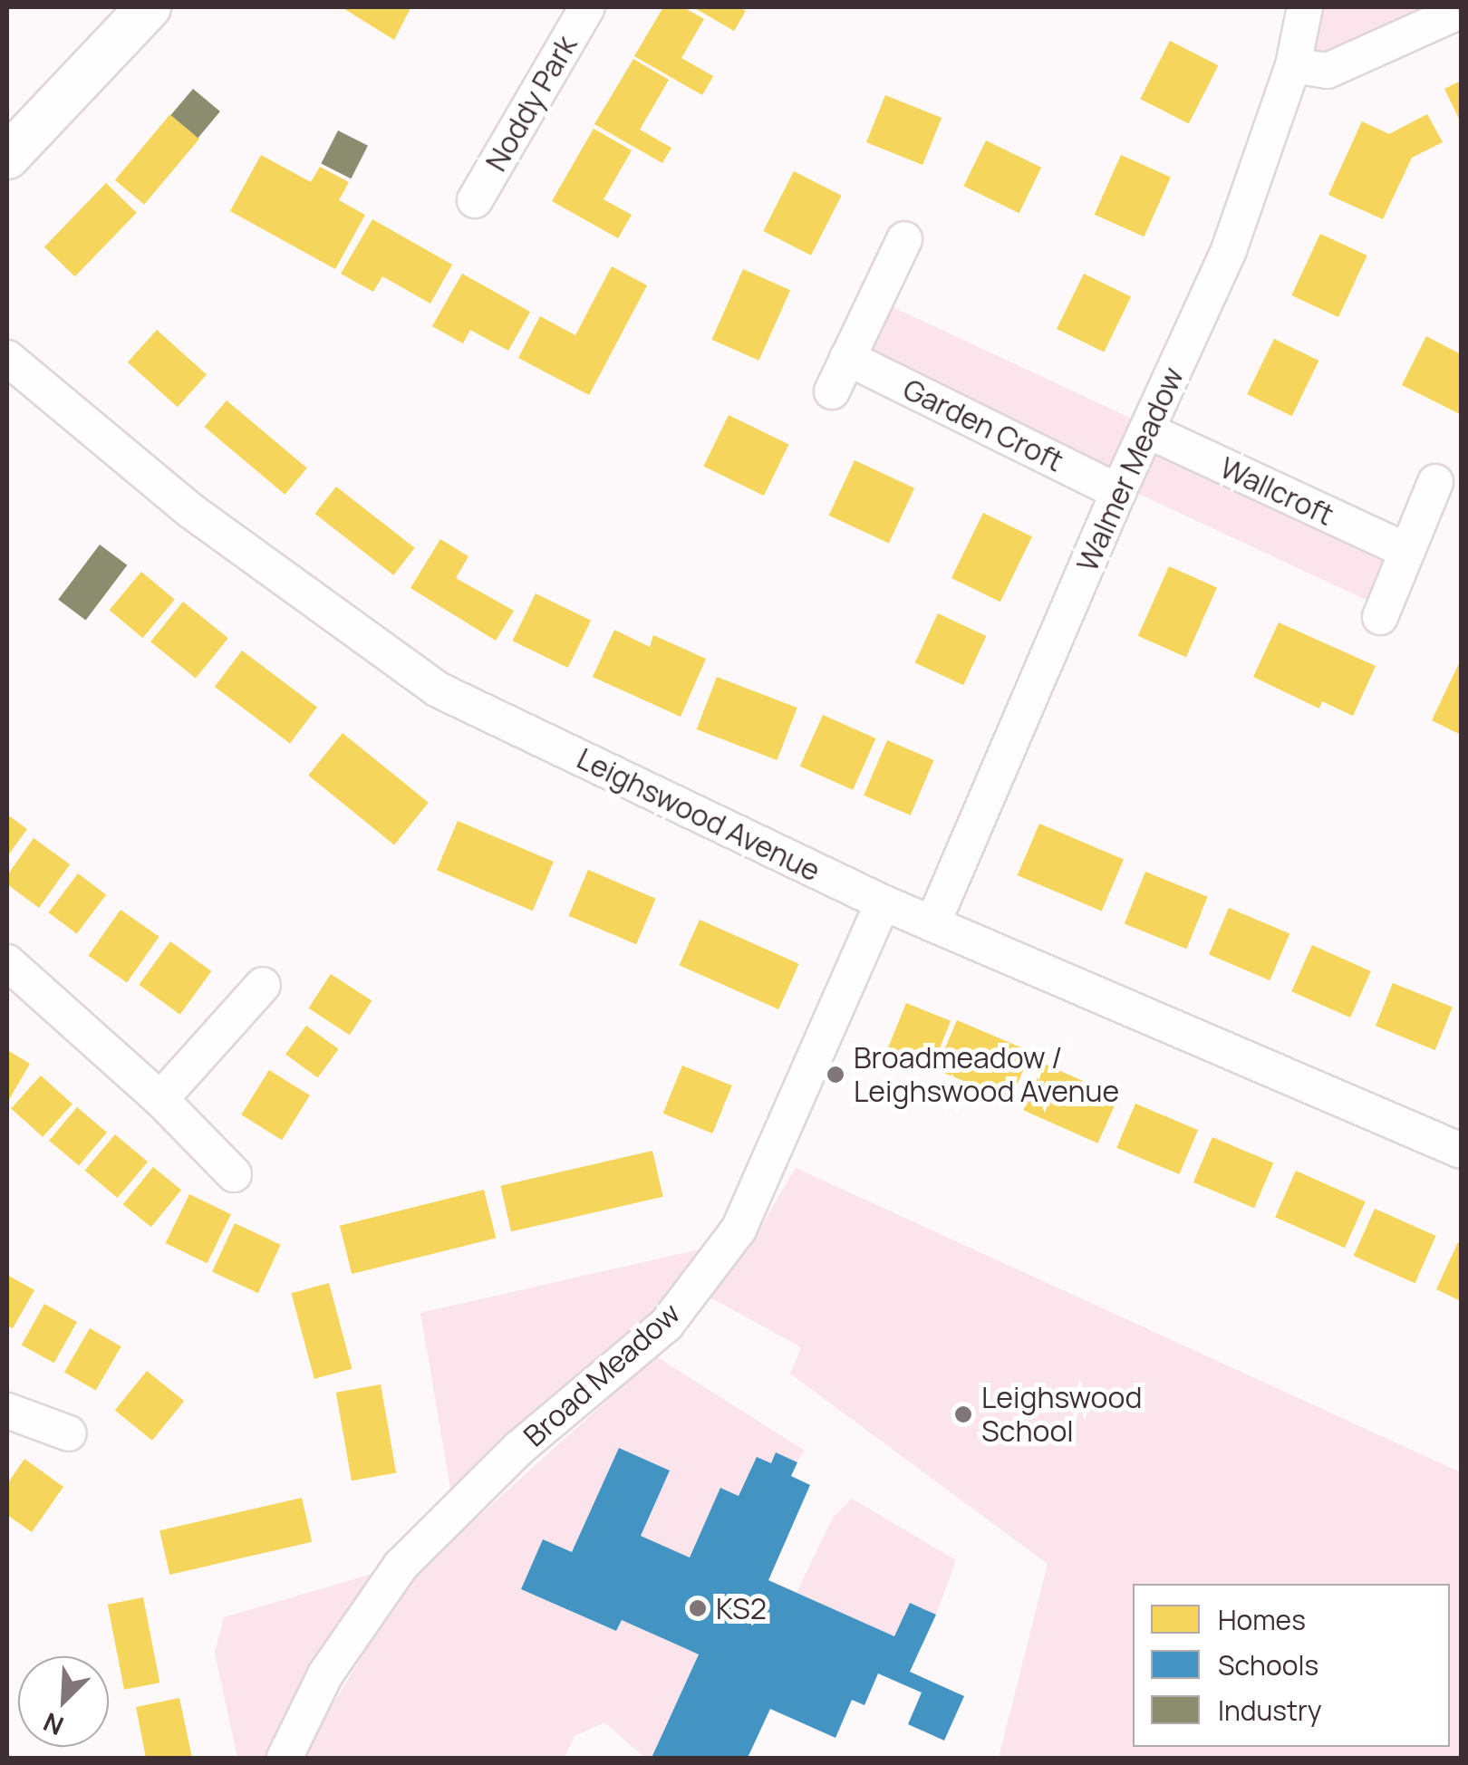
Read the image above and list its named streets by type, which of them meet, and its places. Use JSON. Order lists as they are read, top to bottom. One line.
{"streets":{"street":["Noddy Park","Garden Croft","Walmer Meadow","Wallcroft","Leighswood Avenue","Broad Meadow"]},"crossings":[["Garden Croft","Walmer Meadow"],["Walmer Meadow","Wallcroft"],["Walmer Meadow","Leighswood Avenue"],["Leighswood Avenue","Broad Meadow"]],"places":["Broadmeadow / Leighswood Avenue","Leighswood School","KS2"],"legend":["Homes","Schools","Industry"],"north":"bottom left"}
